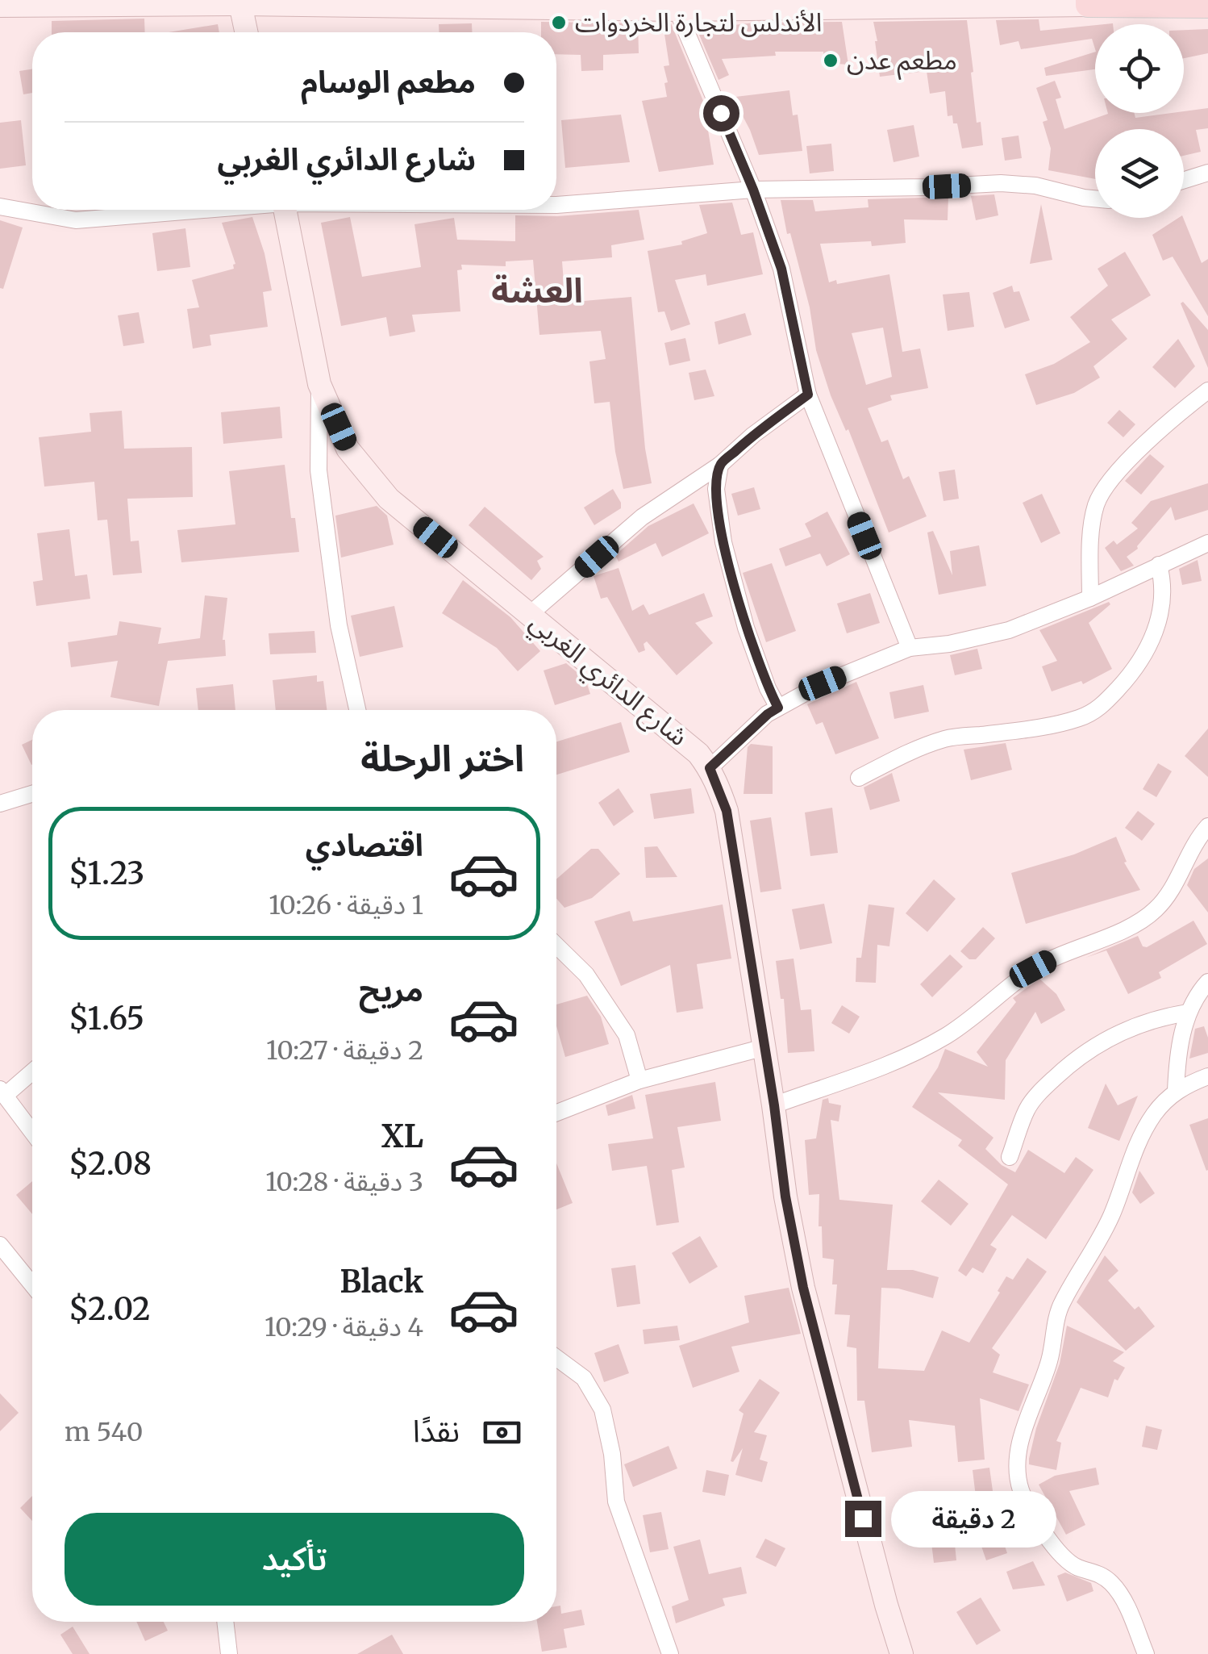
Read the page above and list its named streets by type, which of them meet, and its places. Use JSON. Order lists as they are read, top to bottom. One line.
{"streets":{"street":["شارع الدائري الغربي"]},"districts":["العشة"],"places":["الأندلس لتجارة الخردوات","مطعم عدن"],"page":{"banner":["مطعم الوسام","شارع الدائري الغربي"],"heading":"اختر الرحلة","list":[{"name":"اقتصادي","note":"1 دقيقة · 10:26","value":"$1.23"},{"name":"مريح","note":"2 دقيقة · 10:27","value":"$1.65"},{"name":"XL","note":"3 دقيقة · 10:28","value":"$2.08"},{"name":"Black","note":"4 دقيقة · 10:29","value":"$2.02"}],"pay":["نقدًا","540 m"],"bubble":"2 دقيقة","buttons":"تأكيد"}}
